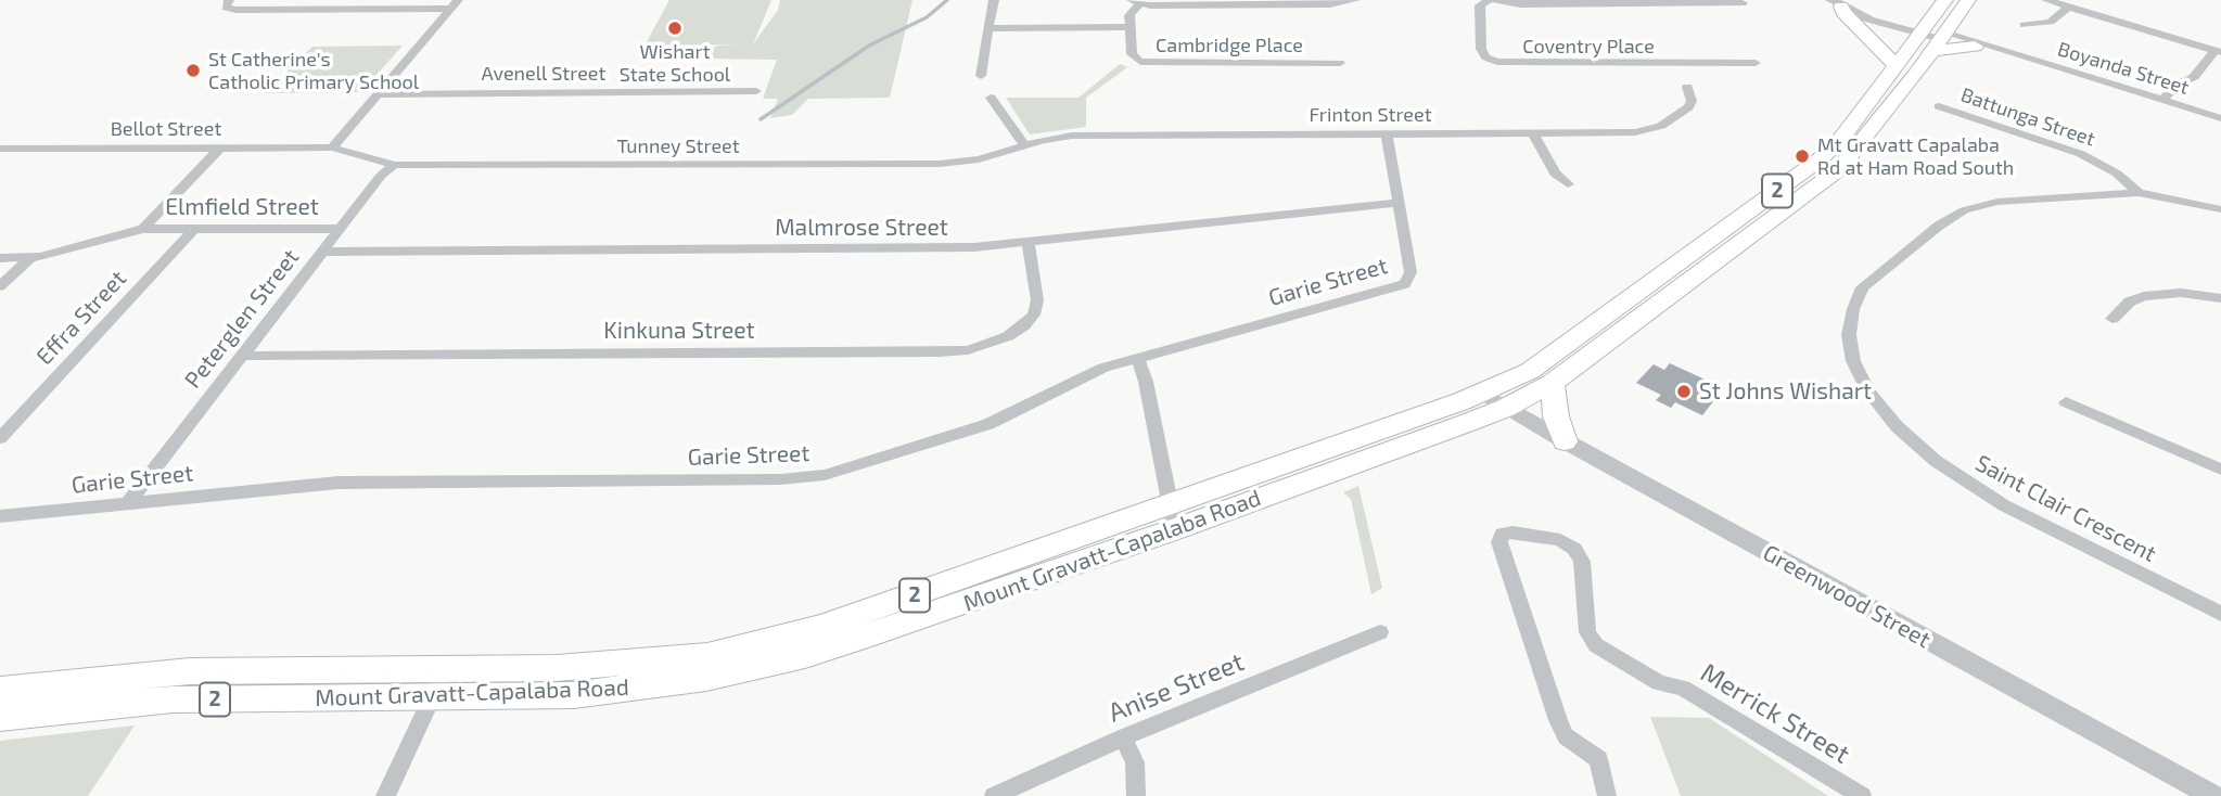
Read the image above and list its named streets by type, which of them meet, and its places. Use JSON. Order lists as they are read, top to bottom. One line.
{"streets":{"highway":["2","Mount Gravatt-Capalaba Road"],"street":["Cambridge Place","Coventry Place","Boyanda Street","Avenell Street","Frinton Street","Battunga Street","Bellot Street","Tunney Street","Elmfield Street","Malmrose Street","Garie Street","Effra Street","Peterglen Street","Kinkuna Street","Saint Clair Crescent","Greenwood Street","Anise Street","Merrick Street"]},"crossings":[["Frinton Street","Tunney Street"],["Frinton Street","Garie Street"],["Battunga Street","Saint Clair Crescent"],["Bellot Street","Tunney Street"],["Bellot Street","Elmfield Street"],["Tunney Street","Peterglen Street"],["Elmfield Street","Effra Street"],["Elmfield Street","Peterglen Street"],["Malmrose Street","Garie Street"],["Malmrose Street","Peterglen Street"],["Malmrose Street","Kinkuna Street"],["Garie Street","Peterglen Street"],["Peterglen Street","Kinkuna Street"],["Mount Gravatt-Capalaba Road","Greenwood Street"]],"places":["Wishart State School","St Catherine's Catholic Primary School","Mt Gravatt Capalaba Rd at Ham Road South","St Johns Wishart"]}
